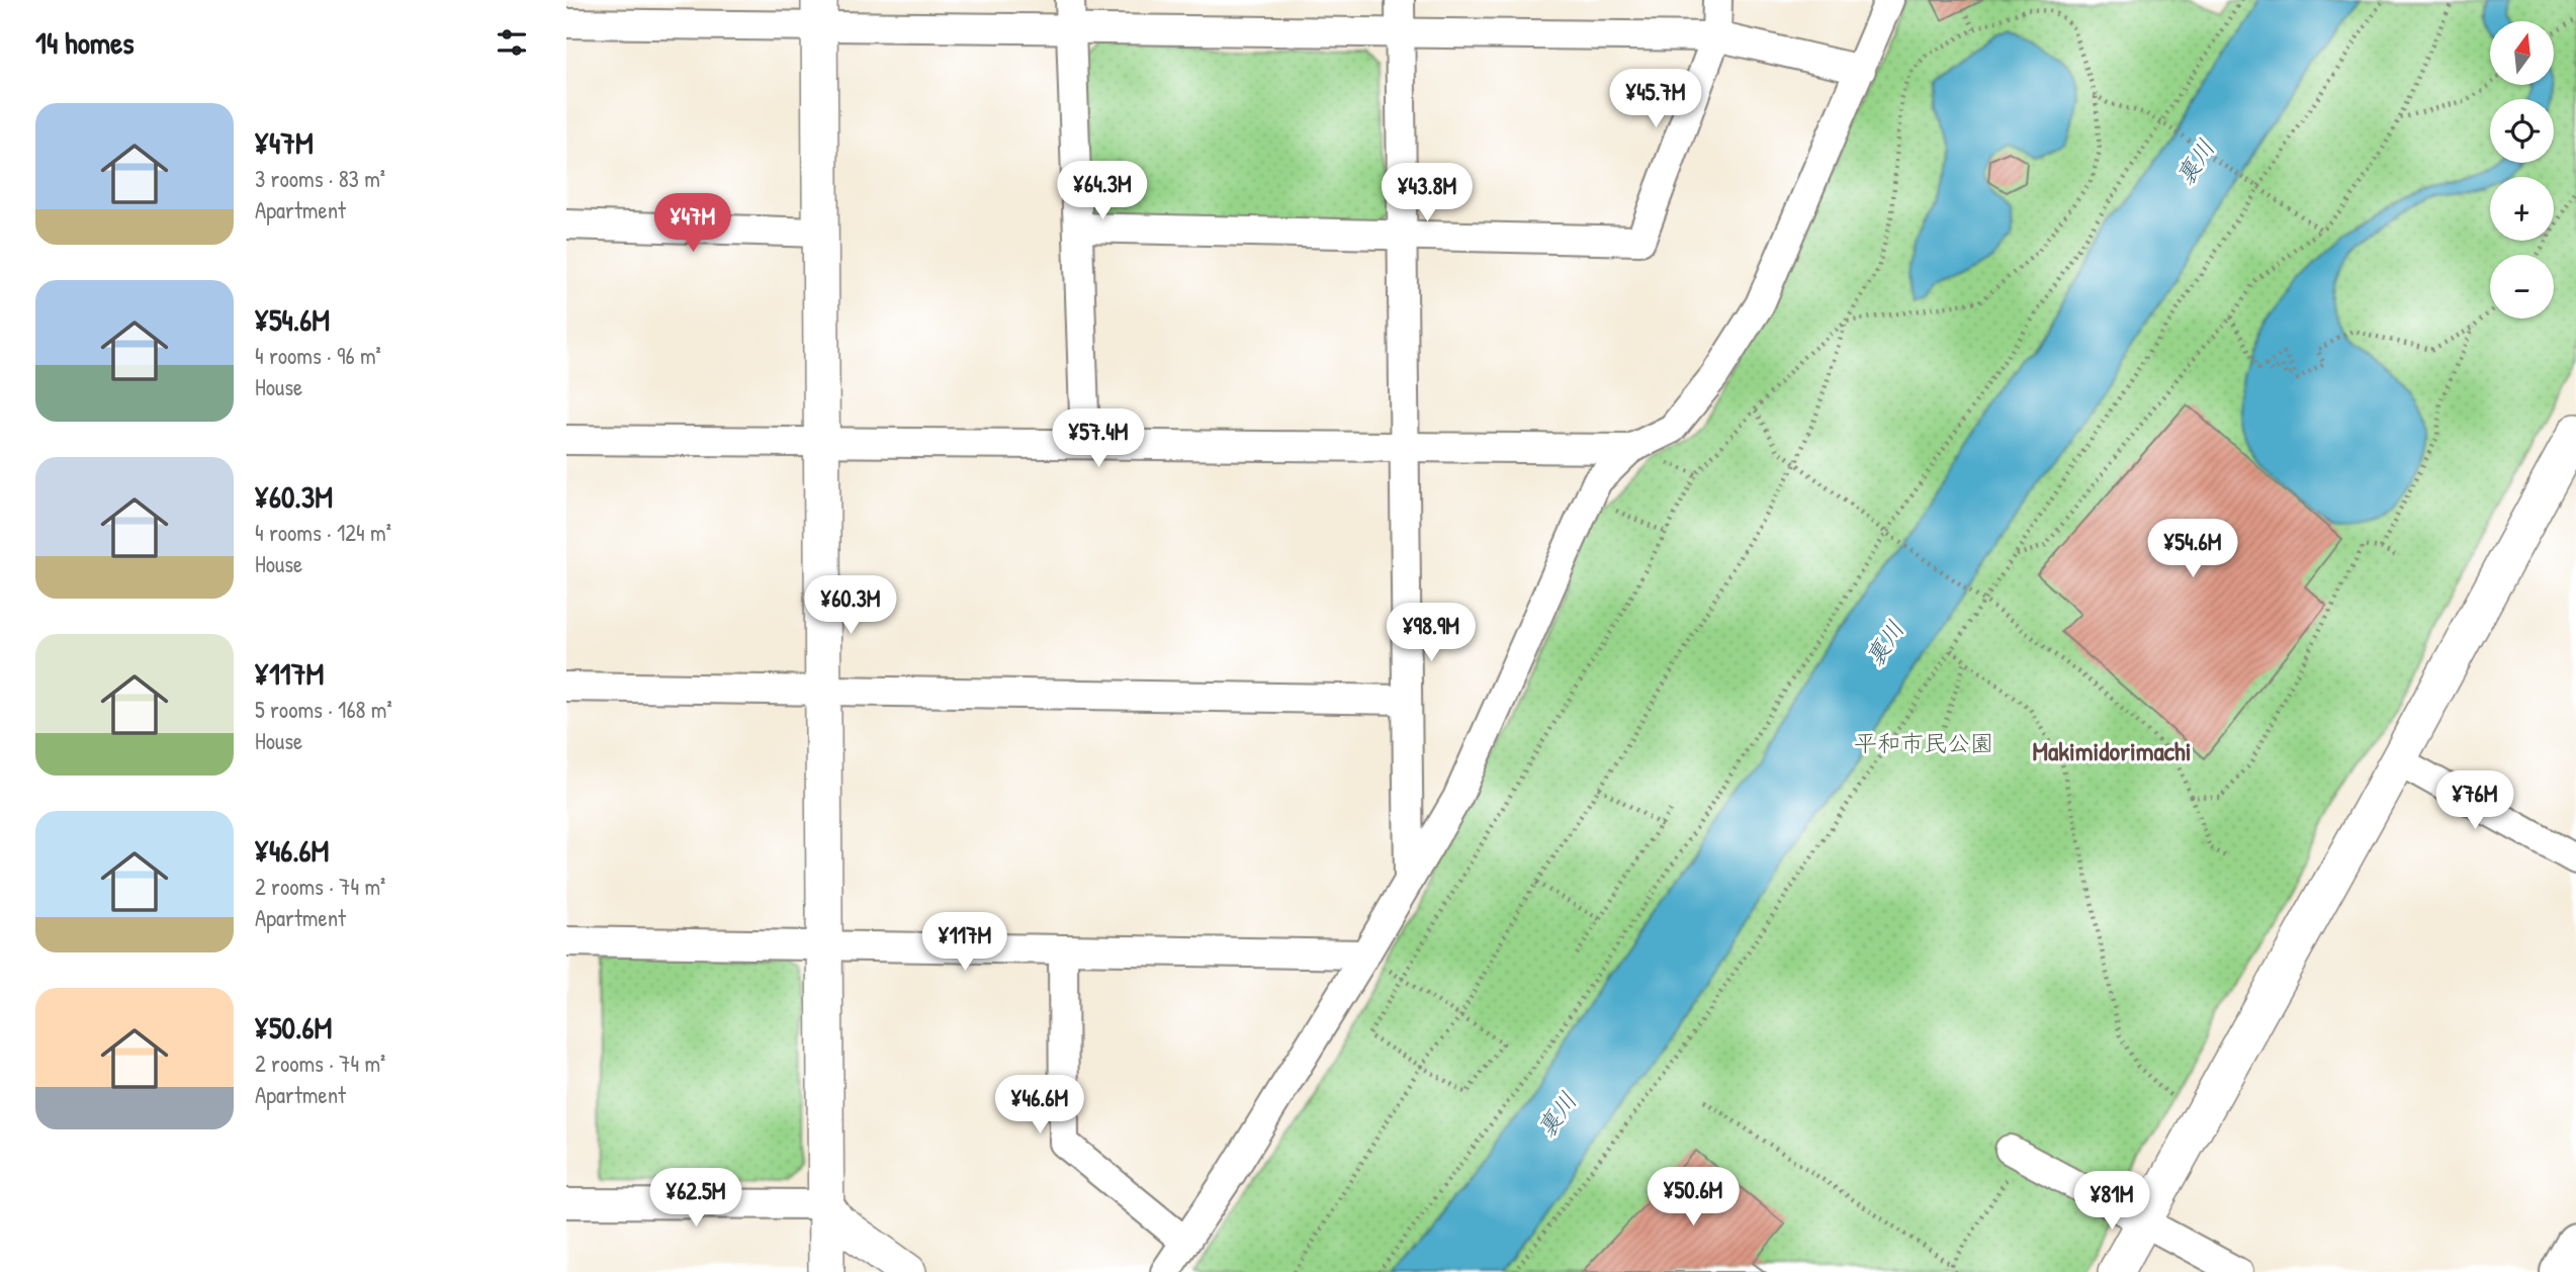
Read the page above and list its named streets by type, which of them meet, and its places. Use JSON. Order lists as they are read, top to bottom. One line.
{"districts":["Makimidorimachi"],"water":["裏川"],"parks":["平和市民公園"],"north":"top","page":{"heading":"14 homes","map_buttons":["+","−"],"price":["¥45.7M","¥64.3M","¥43.8M","¥47M","¥57.4M","¥54.6M","¥60.3M","¥98.9M","¥76M","¥117M","¥46.6M","¥50.6M","¥62.5M","¥81M"],"list":[{"name":"¥47M","note":"3 rooms · 83 m² · Apartment"},{"name":"¥54.6M","note":"4 rooms · 96 m² · House"},{"name":"¥60.3M","note":"4 rooms · 124 m² · House"},{"name":"¥117M","note":"5 rooms · 168 m² · House"},{"name":"¥46.6M","note":"2 rooms · 74 m² · Apartment"},{"name":"¥50.6M","note":"2 rooms · 74 m² · Apartment"}]}}
